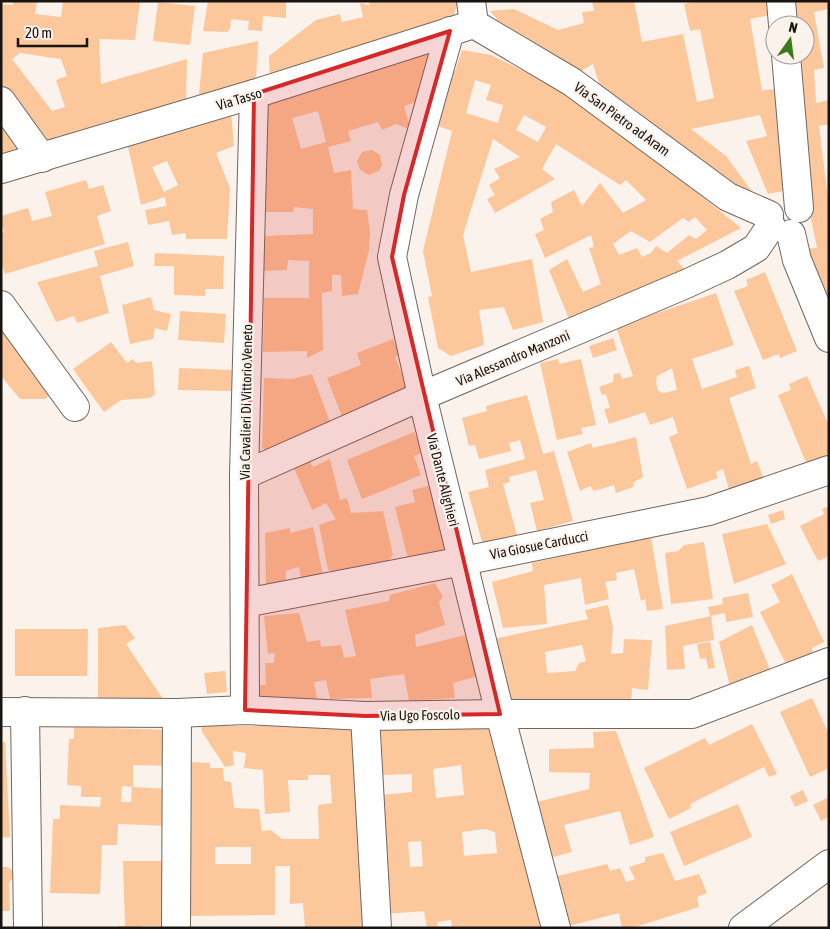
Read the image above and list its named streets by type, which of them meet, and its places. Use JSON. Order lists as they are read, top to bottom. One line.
{"streets":{"street":["Via Tasso","Via San Pietro ad Aram","Via Alessandro Manzoni","Via Cavalieri Di Vittorio Veneto","Via Dante Alighieri","Via Giosue Carducci","Via Ugo Foscolo"]},"crossings":[["Via Tasso","Via San Pietro ad Aram"],["Via Tasso","Via Cavalieri Di Vittorio Veneto"],["Via Tasso","Via Dante Alighieri"],["Via San Pietro ad Aram","Via Alessandro Manzoni"],["Via San Pietro ad Aram","Via Dante Alighieri"],["Via Alessandro Manzoni","Via Cavalieri Di Vittorio Veneto"],["Via Alessandro Manzoni","Via Dante Alighieri"],["Via Cavalieri Di Vittorio Veneto","Via Giosue Carducci"],["Via Cavalieri Di Vittorio Veneto","Via Ugo Foscolo"],["Via Dante Alighieri","Via Giosue Carducci"],["Via Dante Alighieri","Via Ugo Foscolo"]],"scale_bar":"20 m","north":"top"}
